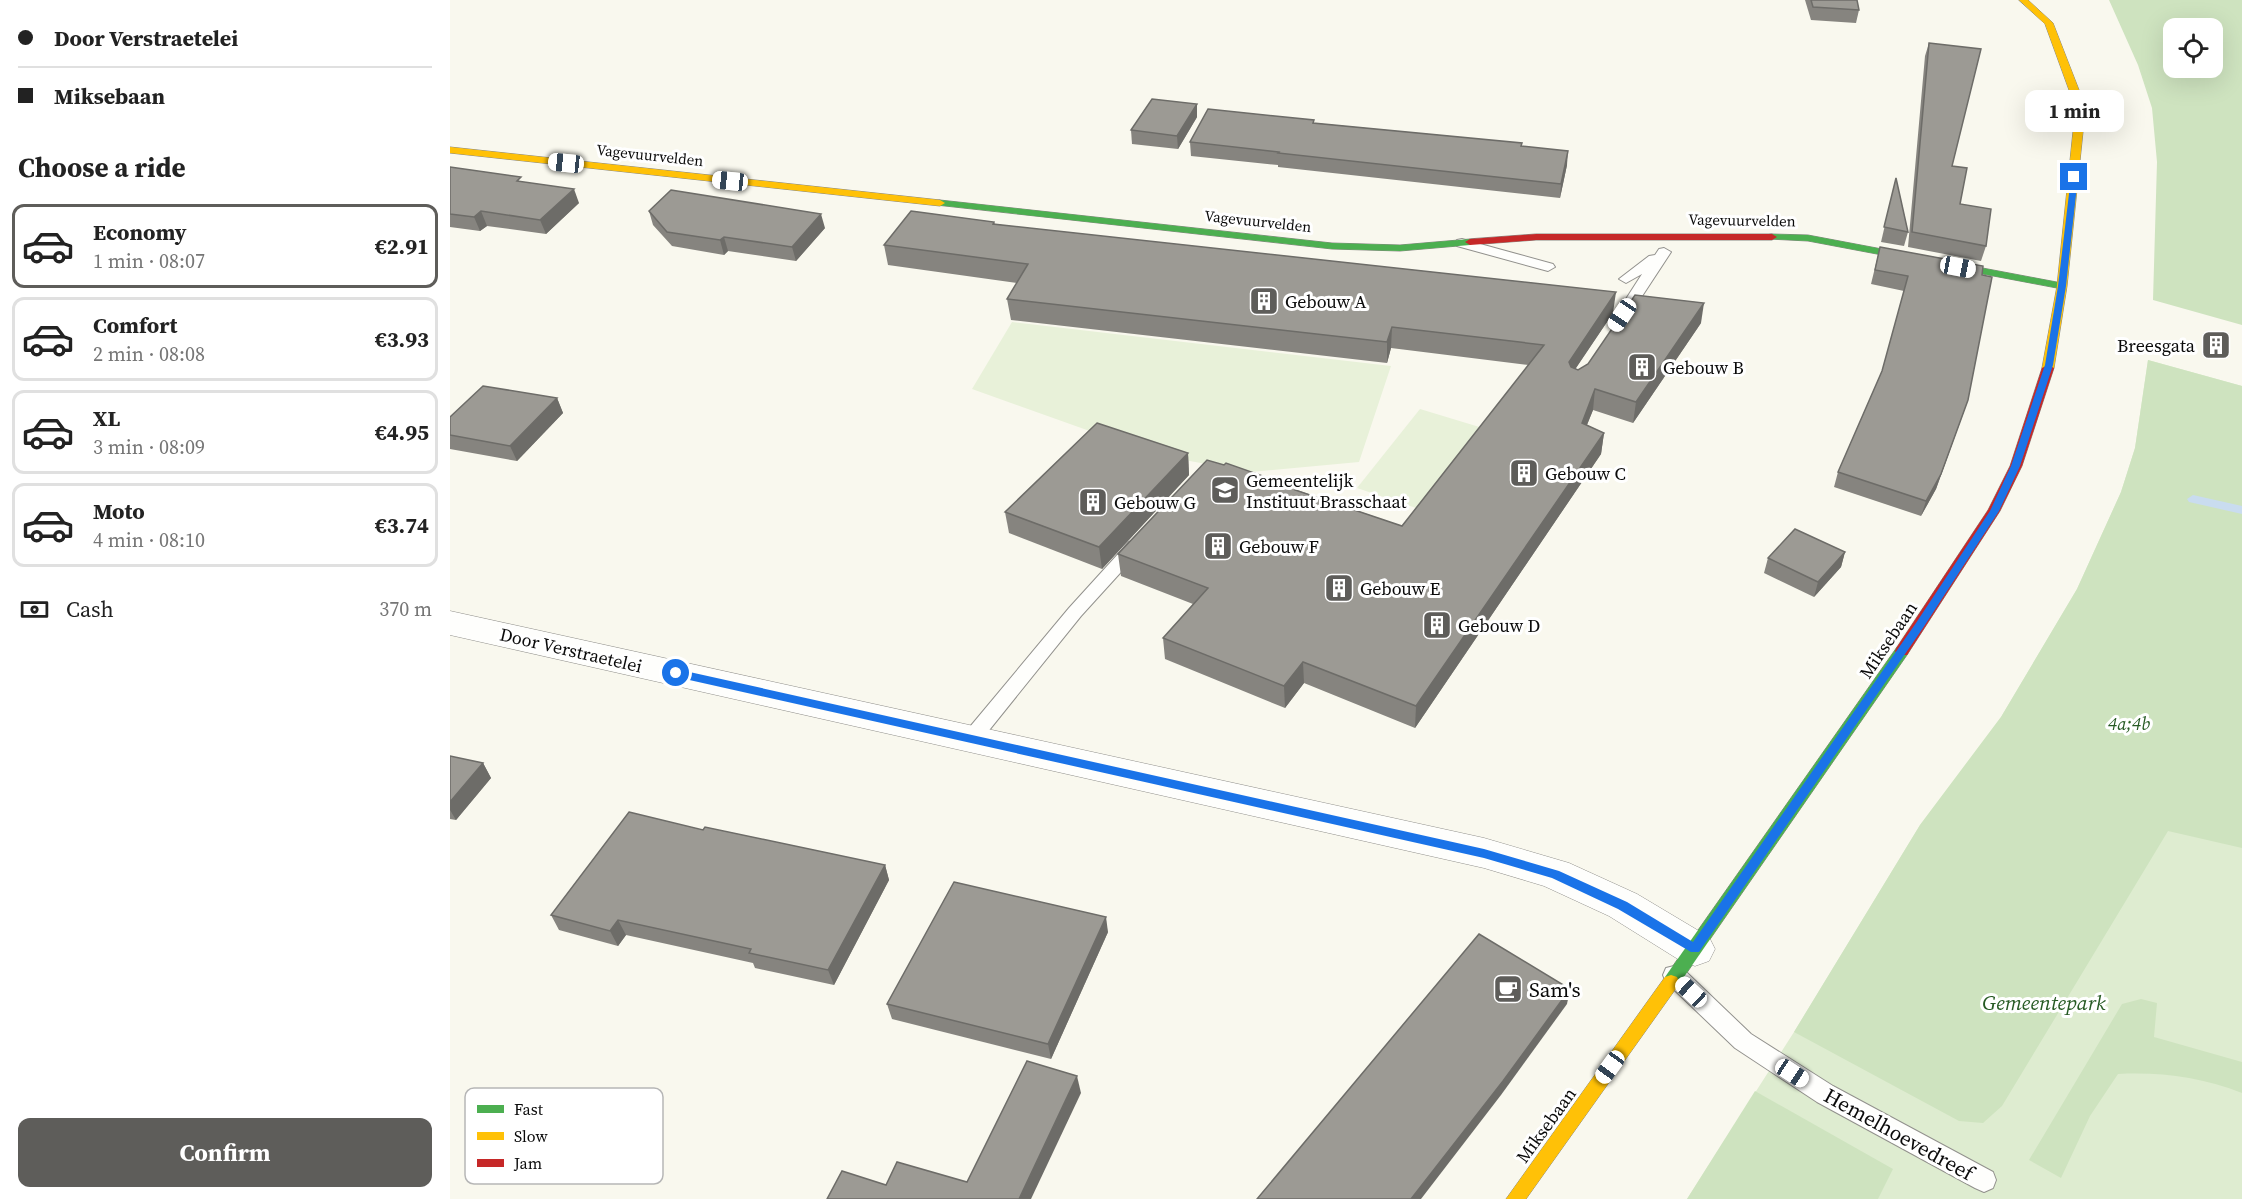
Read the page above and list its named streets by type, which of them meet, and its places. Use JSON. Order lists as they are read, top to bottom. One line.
{"streets":{"main road":["Vagevuurvelden","Miksebaan"],"street":["Door Verstraetelei"],"lane":["Hemelhoevedreef"]},"crossings":[["Vagevuurvelden","Miksebaan"],["Miksebaan","Door Verstraetelei"],["Miksebaan","Hemelhoevedreef"],["Door Verstraetelei","Hemelhoevedreef"]],"parks":["4a;4b","Gemeentepark"],"places":{"building":["Gebouw A","Breesgata","Gebouw B","Gebouw C","Gebouw G","Gebouw F","Gebouw E","Gebouw D"],"school or university":["Gemeentelijk Instituut Brasschaat"],"cafe":["Sam's"]},"legend":["Fast","Slow","Jam"],"page":{"banner":["Door Verstraetelei","Miksebaan"],"bubble":"1 min","heading":"Choose a ride","list":[{"name":"Economy","note":"1 min · 08:07","value":"€2.91"},{"name":"Comfort","note":"2 min · 08:08","value":"€3.93"},{"name":"XL","note":"3 min · 08:09","value":"€4.95"},{"name":"Moto","note":"4 min · 08:10","value":"€3.74"}],"pay":["Cash","370 m"],"buttons":"Confirm"}}
